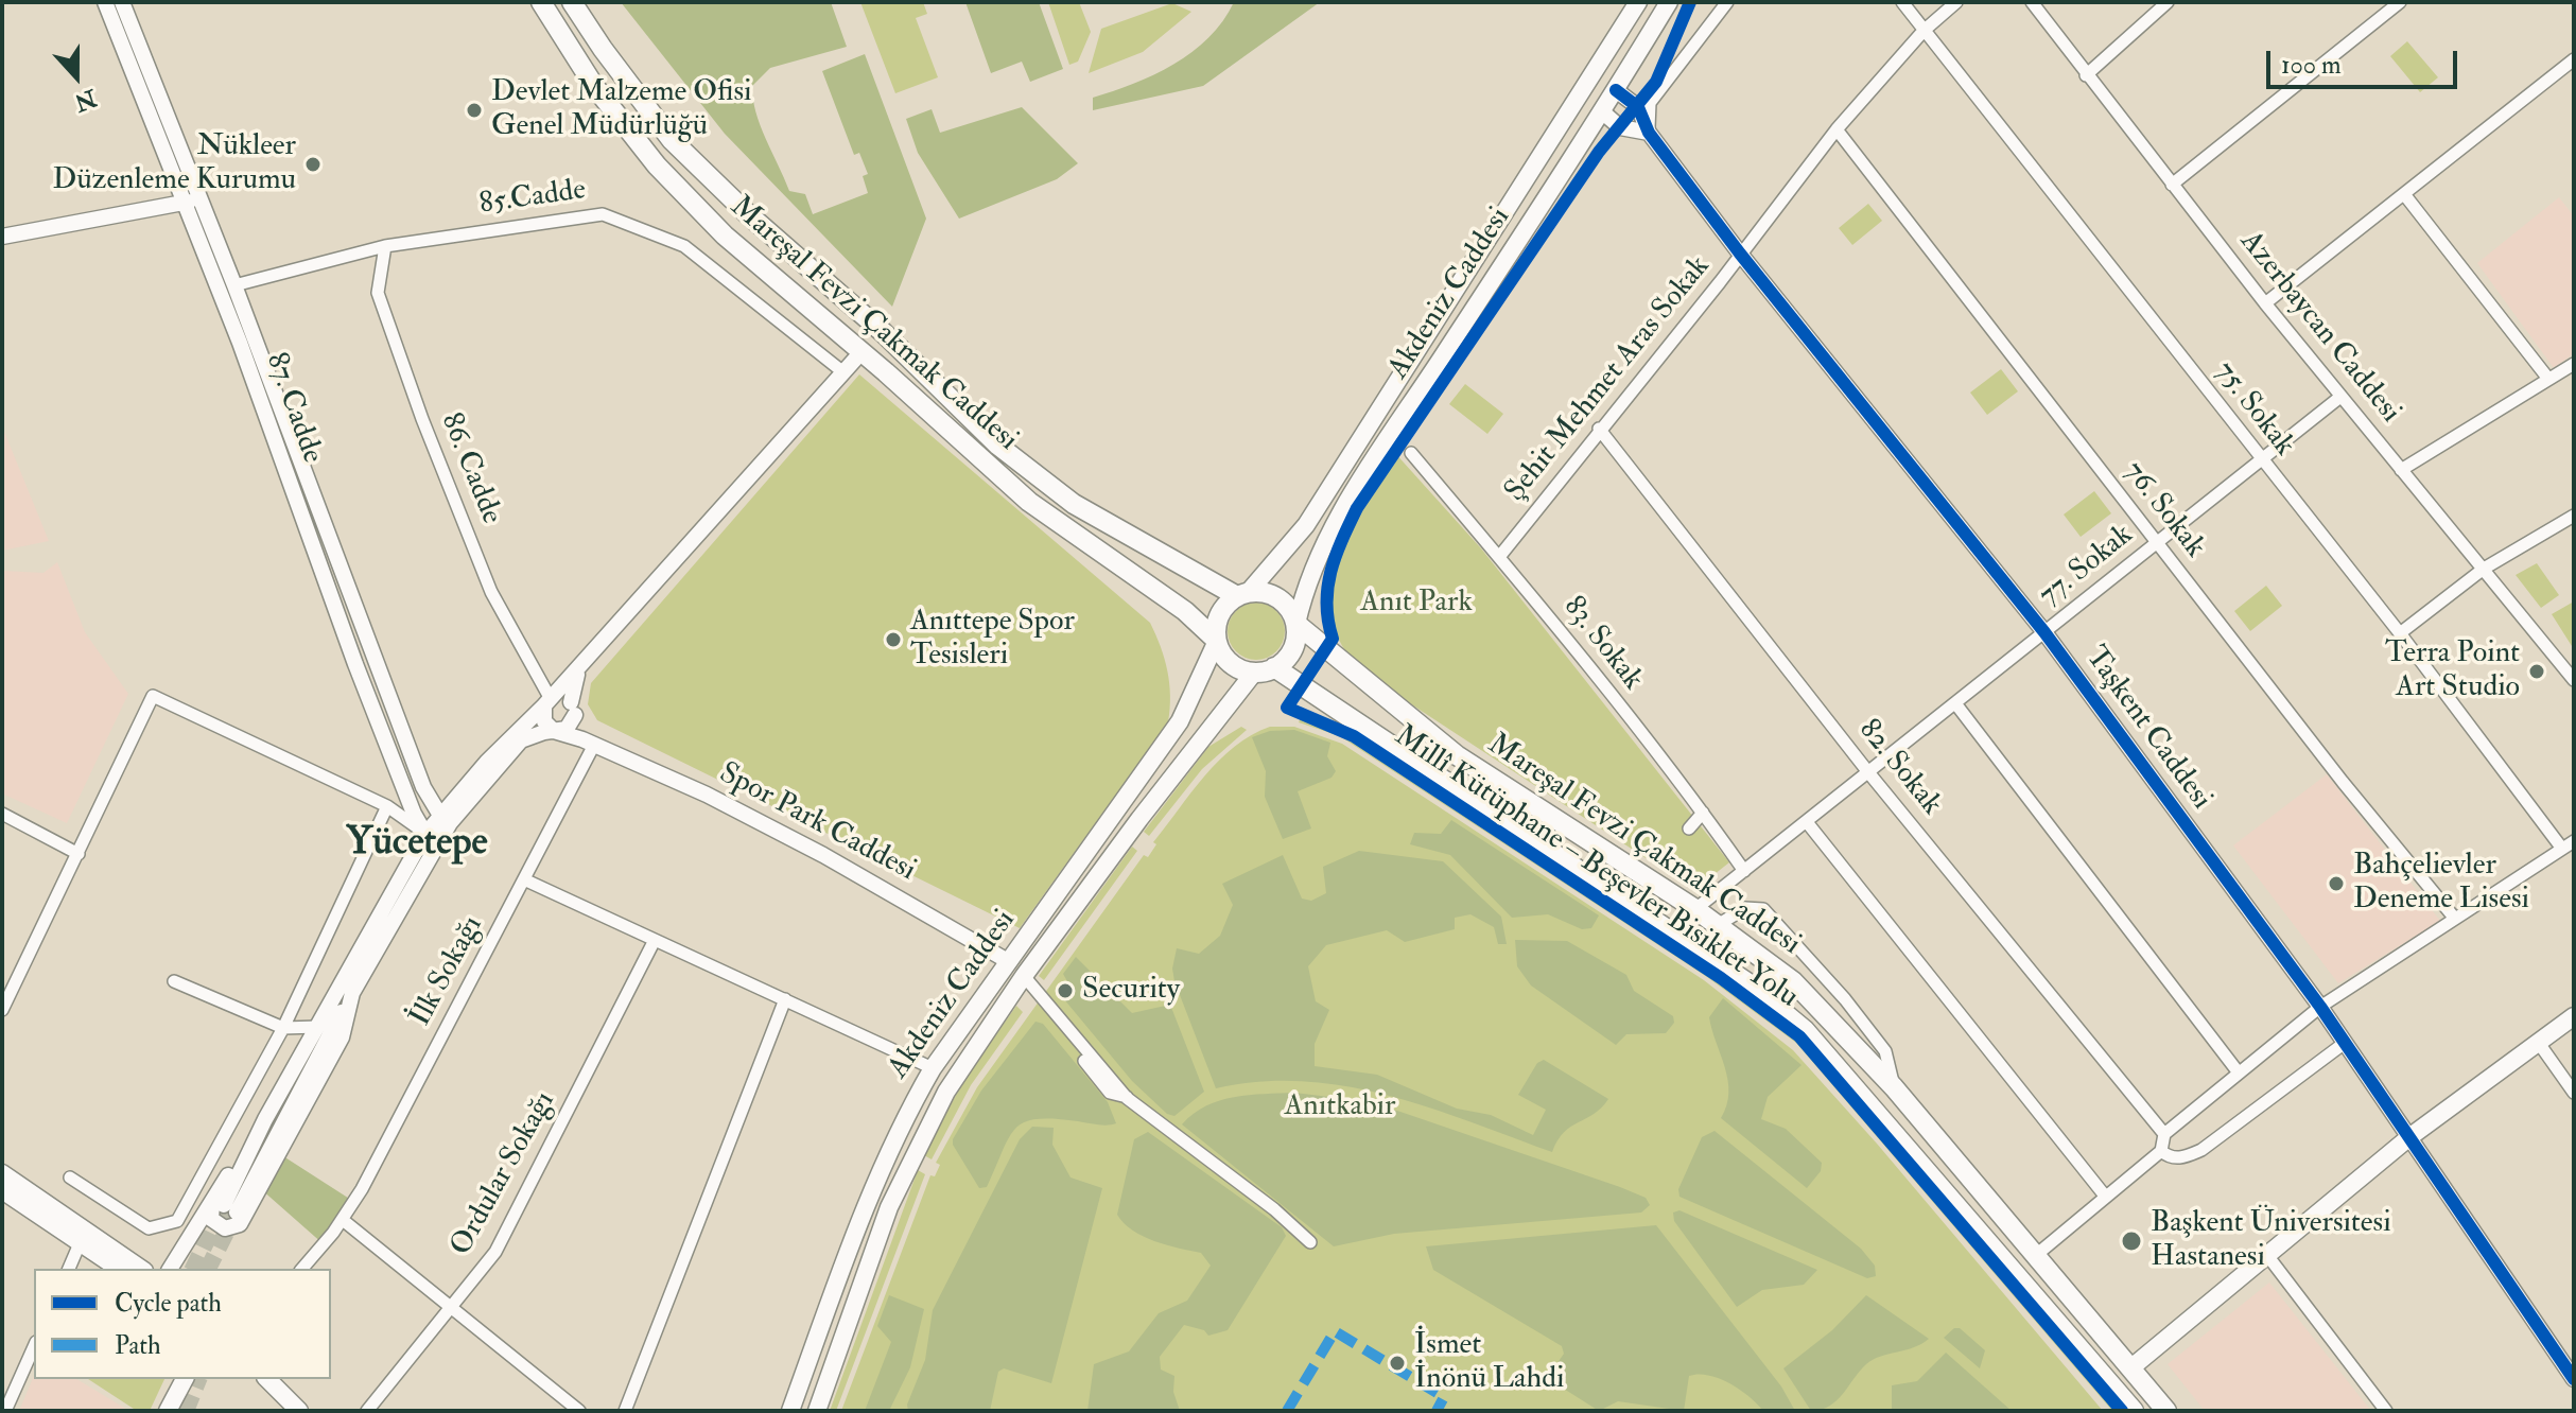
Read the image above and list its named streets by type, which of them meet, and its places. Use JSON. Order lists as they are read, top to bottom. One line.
{"streets":{"main road":["Akdeniz Caddesi","Mareşal Fevzi Çakmak Caddesi"],"street":["85.Cadde","Azerbaycan Caddesi","Şehit Mehmet Aras Sokak","87. Cadde","75. Sokak","86. Cadde","76. Sokak","77. Sokak","83. Sokak","Taşkent Caddesi","82. Sokak","Spor Park Caddesi","İlk Sokağı","Ordular Sokağı"],"cycle path":["Millî Kütüphane – Beşevler Bisiklet Yolu"]},"crossings":[["85.Cadde","87. Cadde"],["85.Cadde","86. Cadde"],["Akdeniz Caddesi","Mareşal Fevzi Çakmak Caddesi"],["Akdeniz Caddesi","Taşkent Caddesi"],["Akdeniz Caddesi","Spor Park Caddesi"],["Mareşal Fevzi Çakmak Caddesi","77. Sokak"],["Azerbaycan Caddesi","77. Sokak"],["Şehit Mehmet Aras Sokak","75. Sokak"],["Şehit Mehmet Aras Sokak","76. Sokak"],["Şehit Mehmet Aras Sokak","83. Sokak"],["Şehit Mehmet Aras Sokak","Taşkent Caddesi"],["Şehit Mehmet Aras Sokak","82. Sokak"],["75. Sokak","77. Sokak"],["86. Cadde","Spor Park Caddesi"],["76. Sokak","77. Sokak"],["77. Sokak","83. Sokak"],["77. Sokak","Taşkent Caddesi"],["77. Sokak","82. Sokak"],["Spor Park Caddesi","İlk Sokağı"]],"districts":["Yücetepe"],"parks":["Anıt Park","Anıtkabir"],"places":["Devlet Malzeme Ofisi Genel Müdürlüğü","Nükleer Düzenleme Kurumu","Anıttepe Spor Tesisleri","Terra Point Art Studio","Bahçelievler Deneme Lisesi","Security","Başkent Üniversitesi Hastanesi","İsmet İnönü Lahdi"],"legend":["Cycle path","Path"],"scale_bar":"100 m","north":"bottom"}
